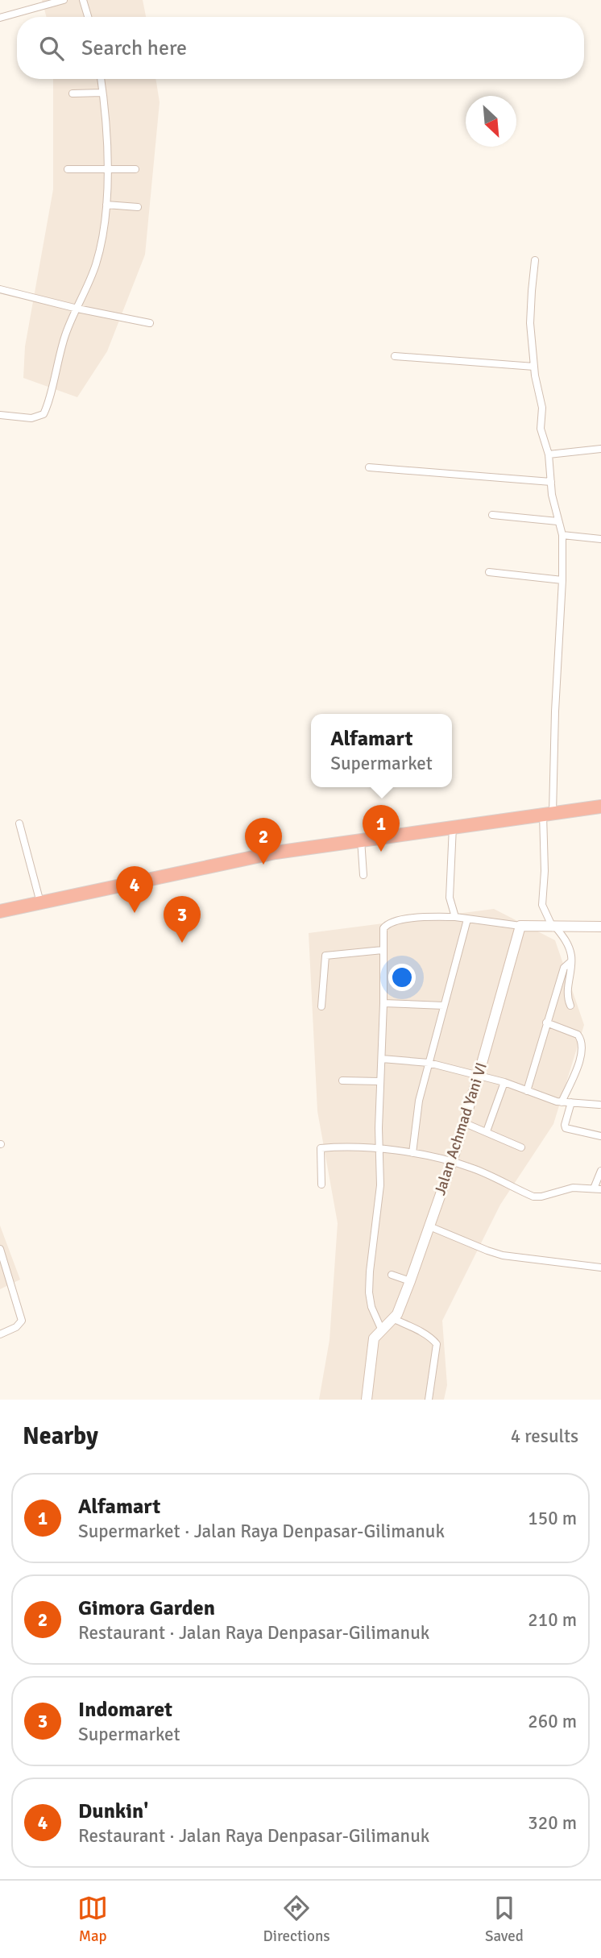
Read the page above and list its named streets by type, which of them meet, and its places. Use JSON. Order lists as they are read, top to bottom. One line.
{"streets":{"street":["Jalan Achmad Yani VI"]},"north":"bottom right","page":{"search":"Search here","popup":["Alfamart","Supermarket"],"pins":["1","2","4","3"],"heading":["Nearby","4 results"],"list":[{"mark":"1","name":"Alfamart","note":"Supermarket · Jalan Raya Denpasar-Gilimanuk","value":"150 m"},{"mark":"2","name":"Gimora Garden","note":"Restaurant · Jalan Raya Denpasar-Gilimanuk","value":"210 m"},{"mark":"3","name":"Indomaret","note":"Supermarket","value":"260 m"},{"mark":"4","name":"Dunkin'","note":"Restaurant · Jalan Raya Denpasar-Gilimanuk","value":"320 m"}],"nav":["Map","Directions","Saved"]}}
